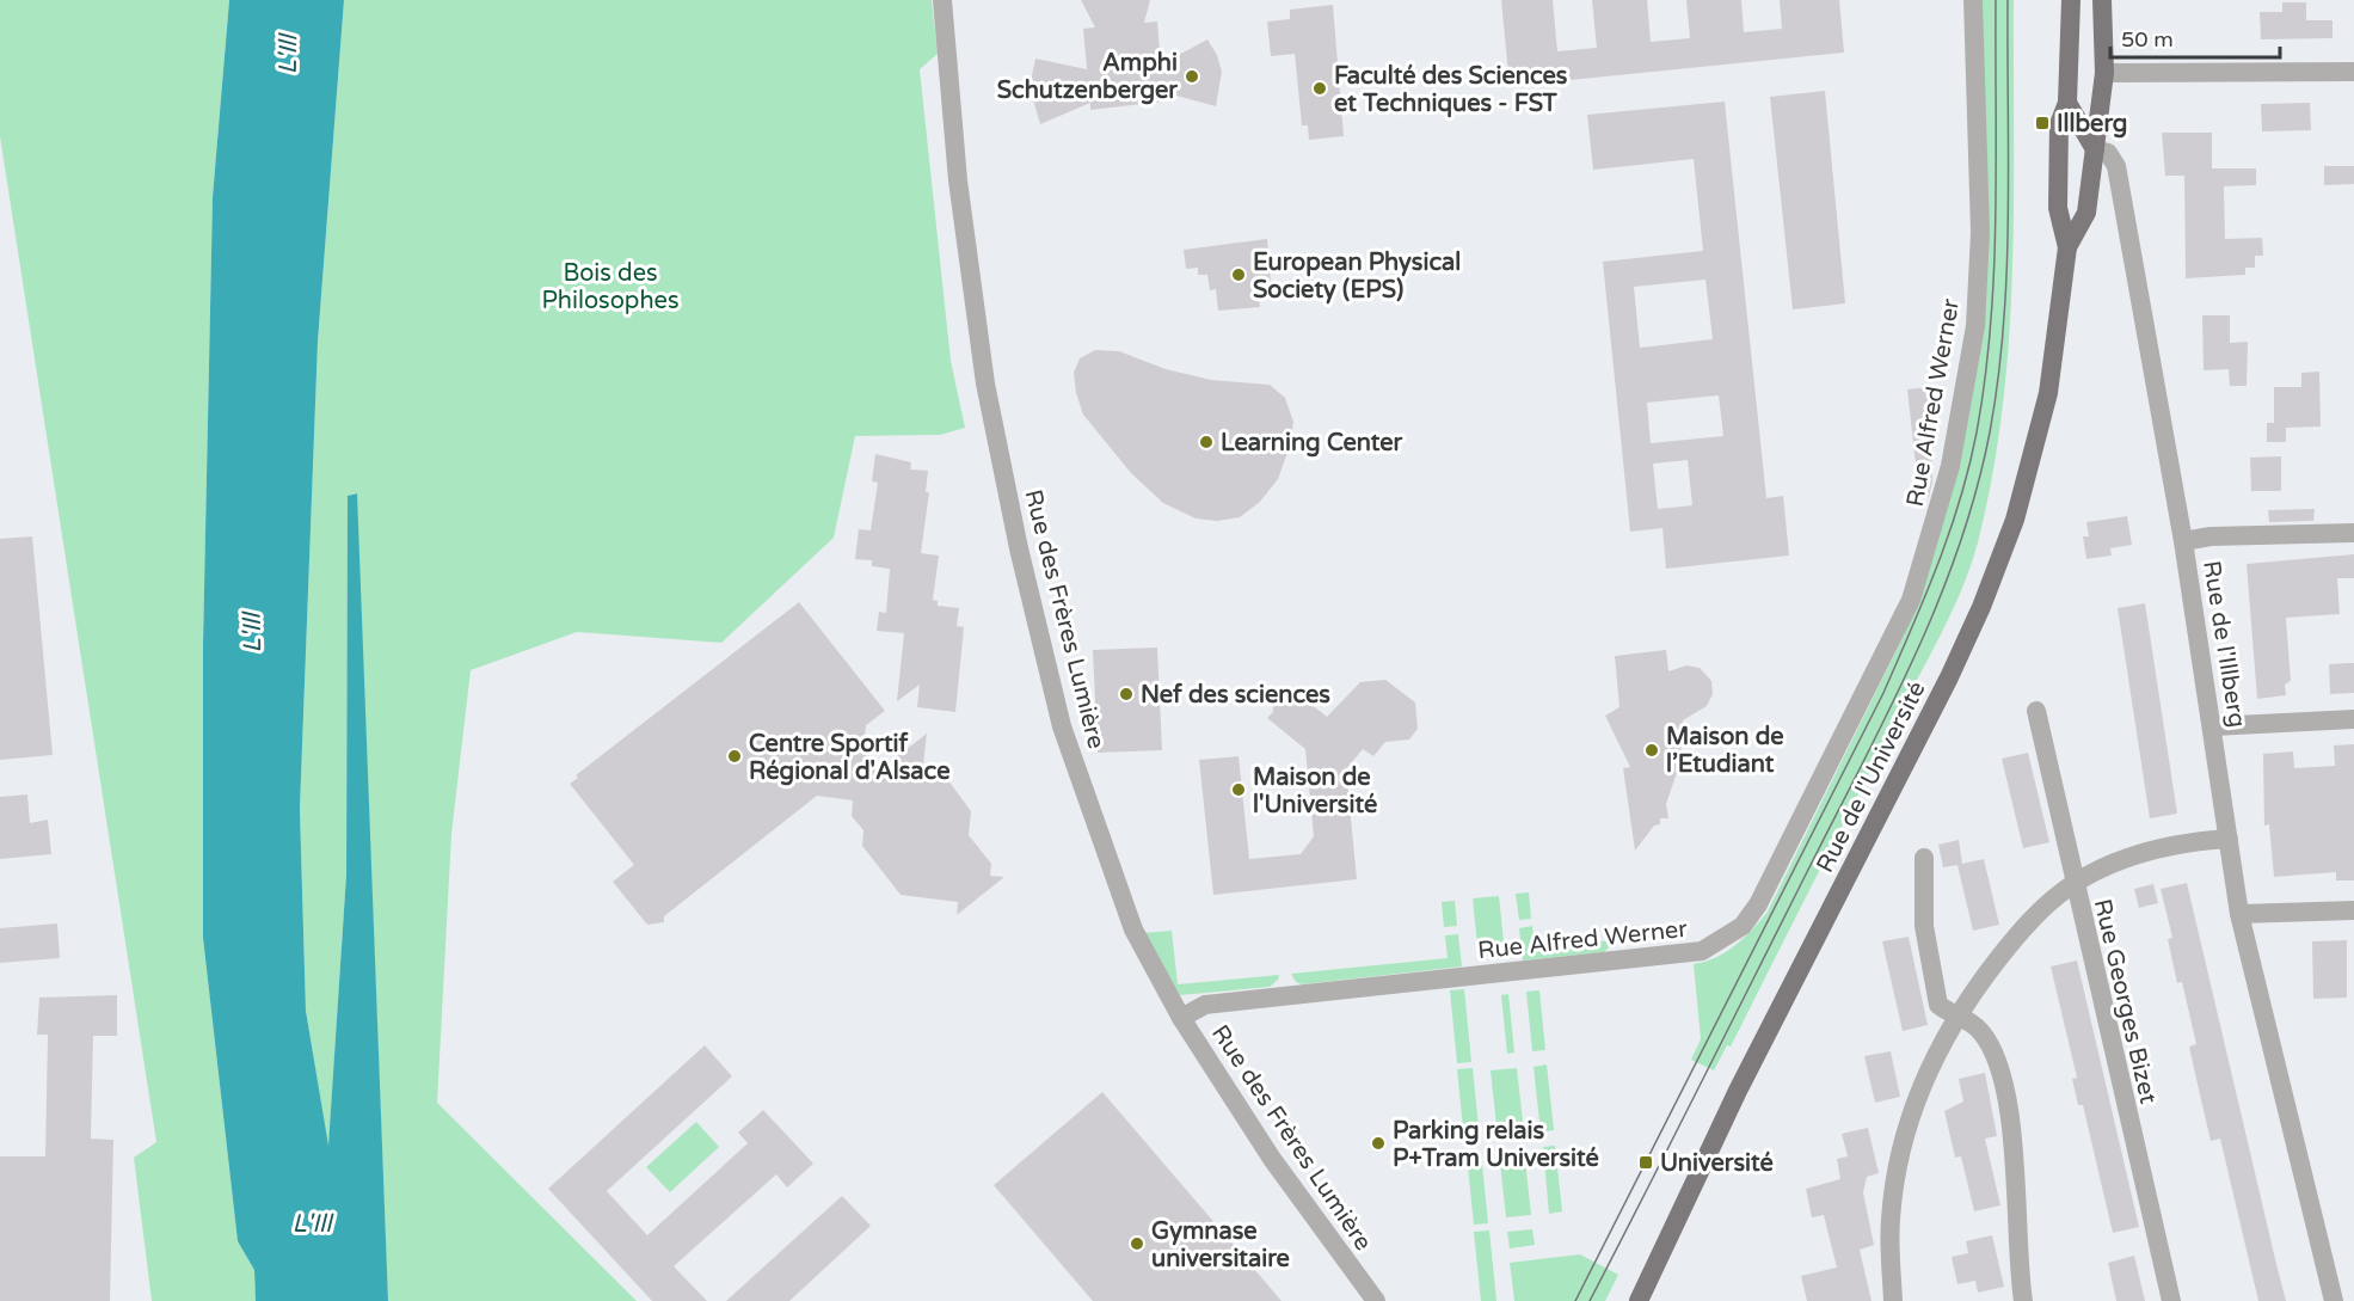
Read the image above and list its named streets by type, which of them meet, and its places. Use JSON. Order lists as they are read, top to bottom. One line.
{"streets":{"main road":["Rue de l'Université"],"street":["Rue Alfred Werner","Rue des Frères Lumière","Rue de l'Illberg","Rue Georges Bizet"]},"crossings":[["Rue Alfred Werner","Rue des Frères Lumière"],["Rue de l'Illberg","Rue de l'Université"]],"water":["L'Ill"],"parks":["Bois des Philosophes"],"places":{"other":["Amphi Schutzenberger","Faculté des Sciences et Techniques - FST","European Physical Society (EPS)","Learning Center","Nef des sciences","Maison de l’Etudiant","Centre Sportif Régional d'Alsace","Maison de l'Université","Parking relais P+Tram Université","Gymnase universitaire"],"transit":["Illberg","Université"]},"scale_bar":"50 m"}
